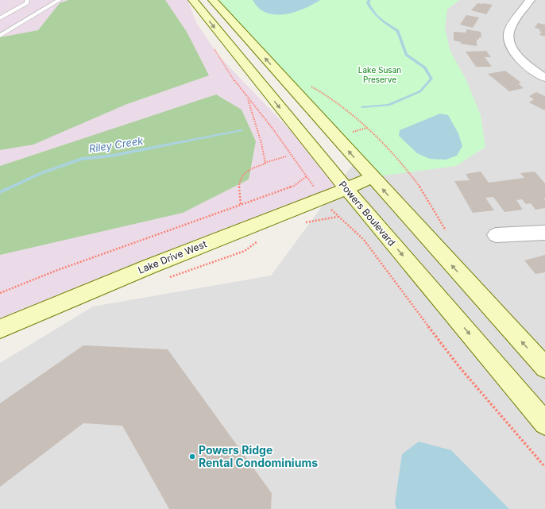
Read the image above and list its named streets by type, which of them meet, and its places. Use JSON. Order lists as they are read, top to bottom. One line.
{"streets":{"main road":["Powers Boulevard","Lake Drive West"]},"crossings":[["Powers Boulevard","Lake Drive West"]],"water":["Riley Creek"],"parks":["Lake Susan Preserve"],"places":["Powers Ridge Rental Condominiums"]}
